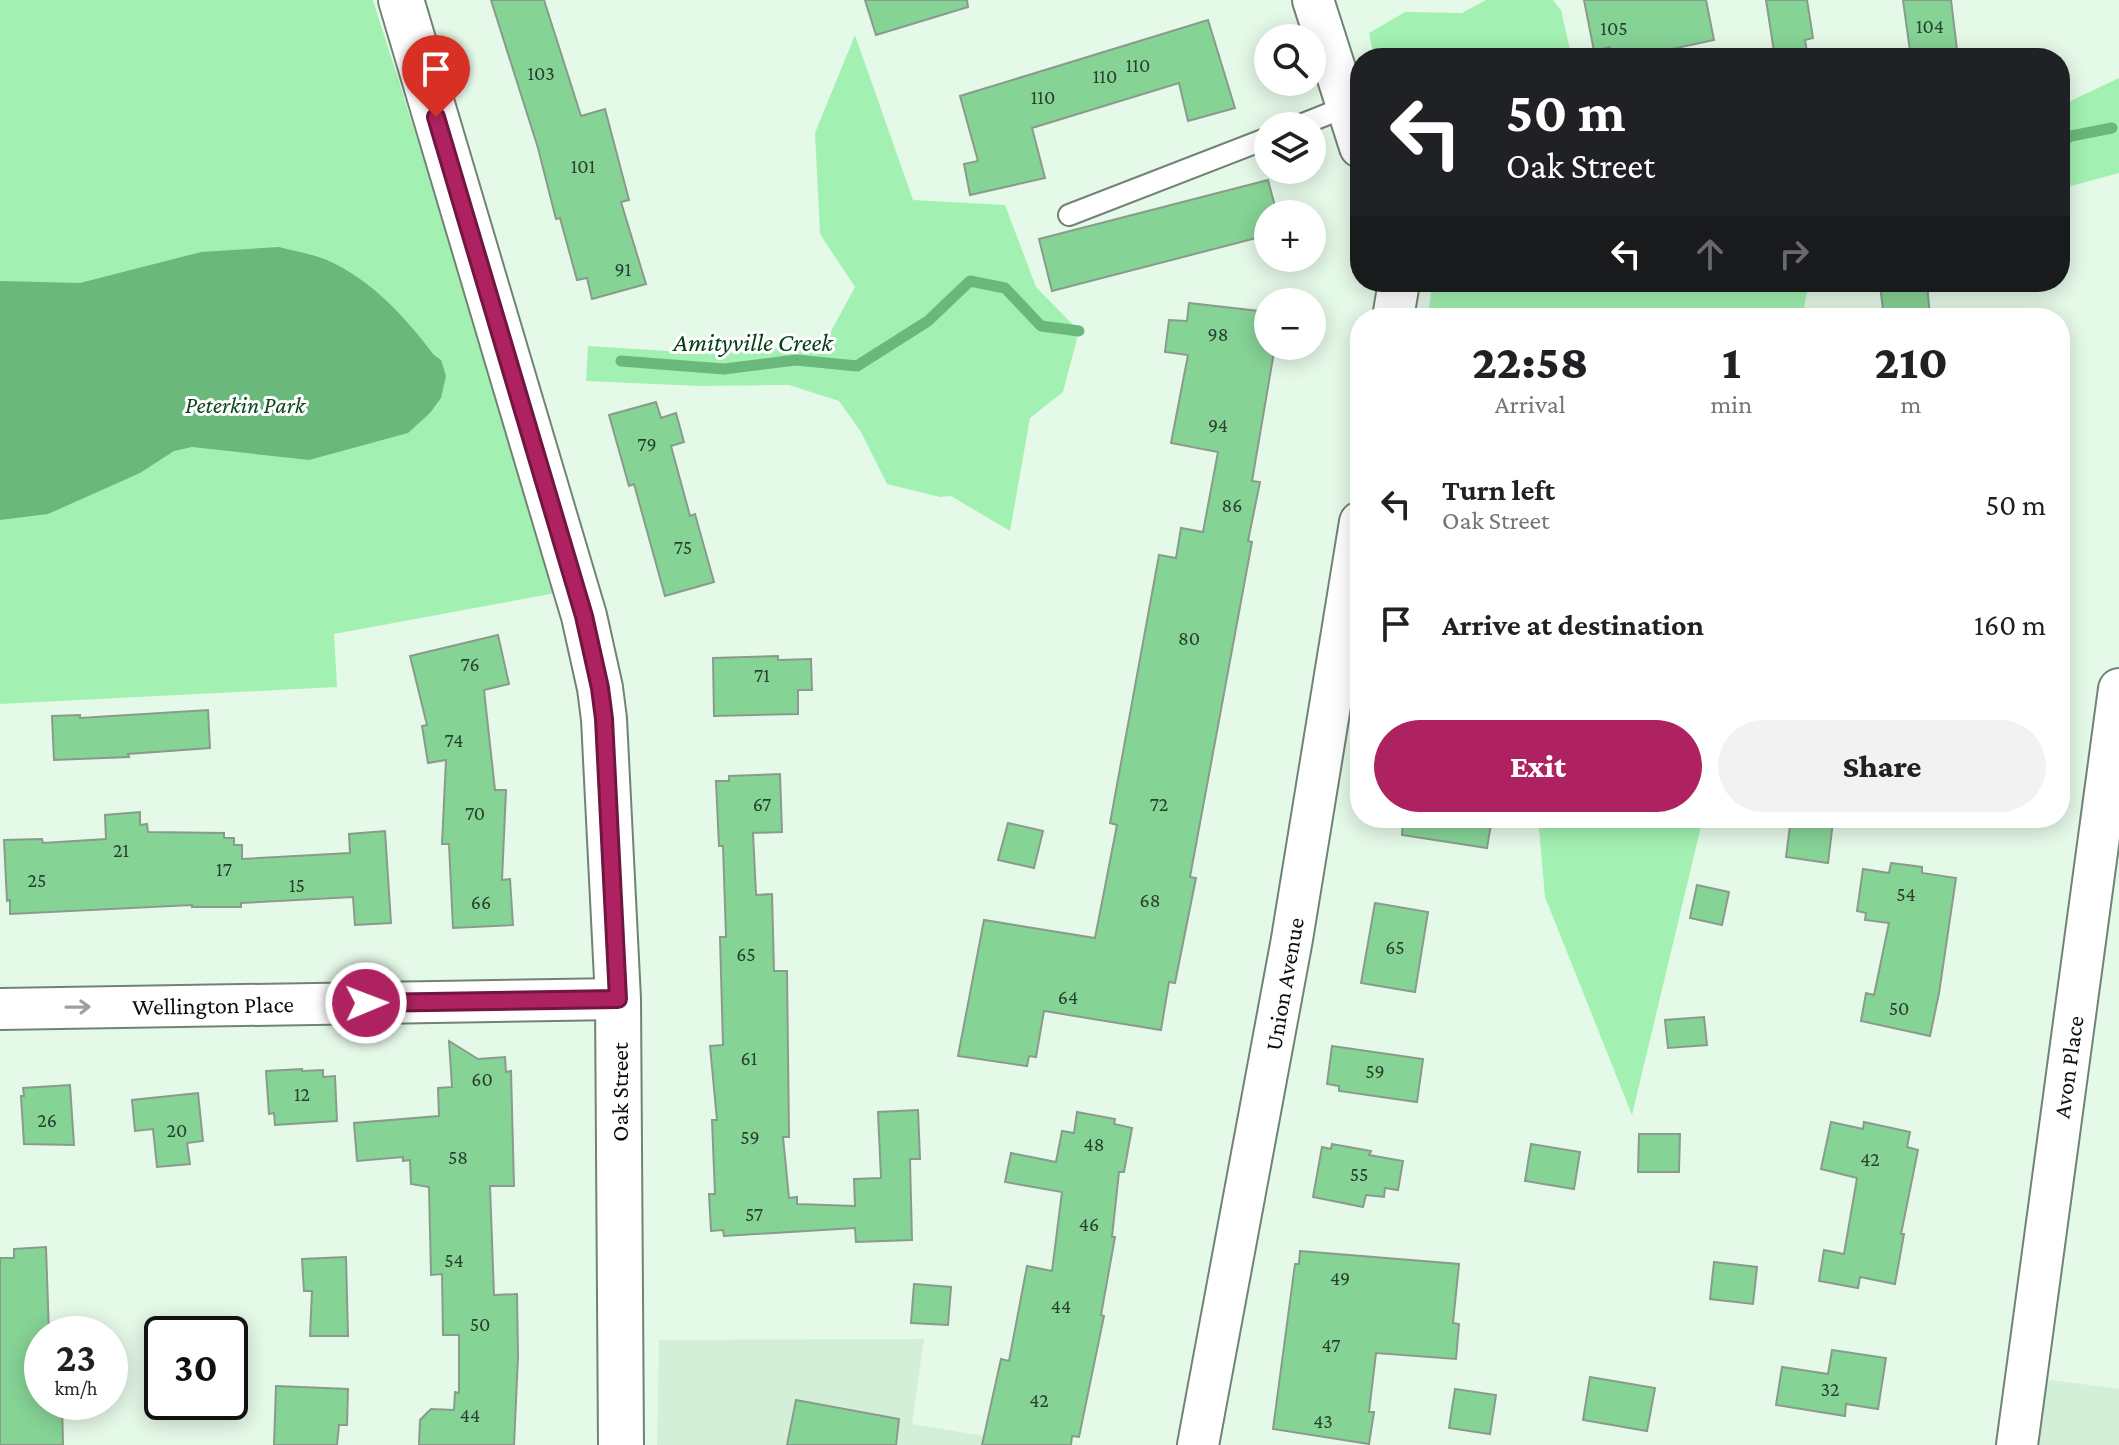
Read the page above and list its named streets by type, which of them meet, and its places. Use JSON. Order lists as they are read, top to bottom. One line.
{"streets":{"main road":["Oak Street"],"street":["Union Avenue","Wellington Place","Avon Place"]},"crossings":[["Wellington Place","Oak Street"]],"one_way":["Wellington Place"],"water":["Amityville Creek"],"parks":["Peterkin Park"],"house_numbers":["104","105","110","103","110","110","101","91","98","94","79","86","75","80","76","71","74","67","72","70","21","17","25","15","54","68","66","65","65","64","50","61","59","60","12","26","20","59","48","58","42","55","57","46","54","49","44","50","47","32","42","44","43"],"page":{"map_buttons":["+","−"],"turn":["50 m","Oak Street"],"eta":["22:58","Arrival","1","min","210","m"],"list":[{"name":"Turn left","note":"Oak Street","value":"50 m"},{"name":"Arrive at destination","value":"160 m"}],"buttons":["Exit","Share"],"speed":"23 km/h","limit":"30"}}
